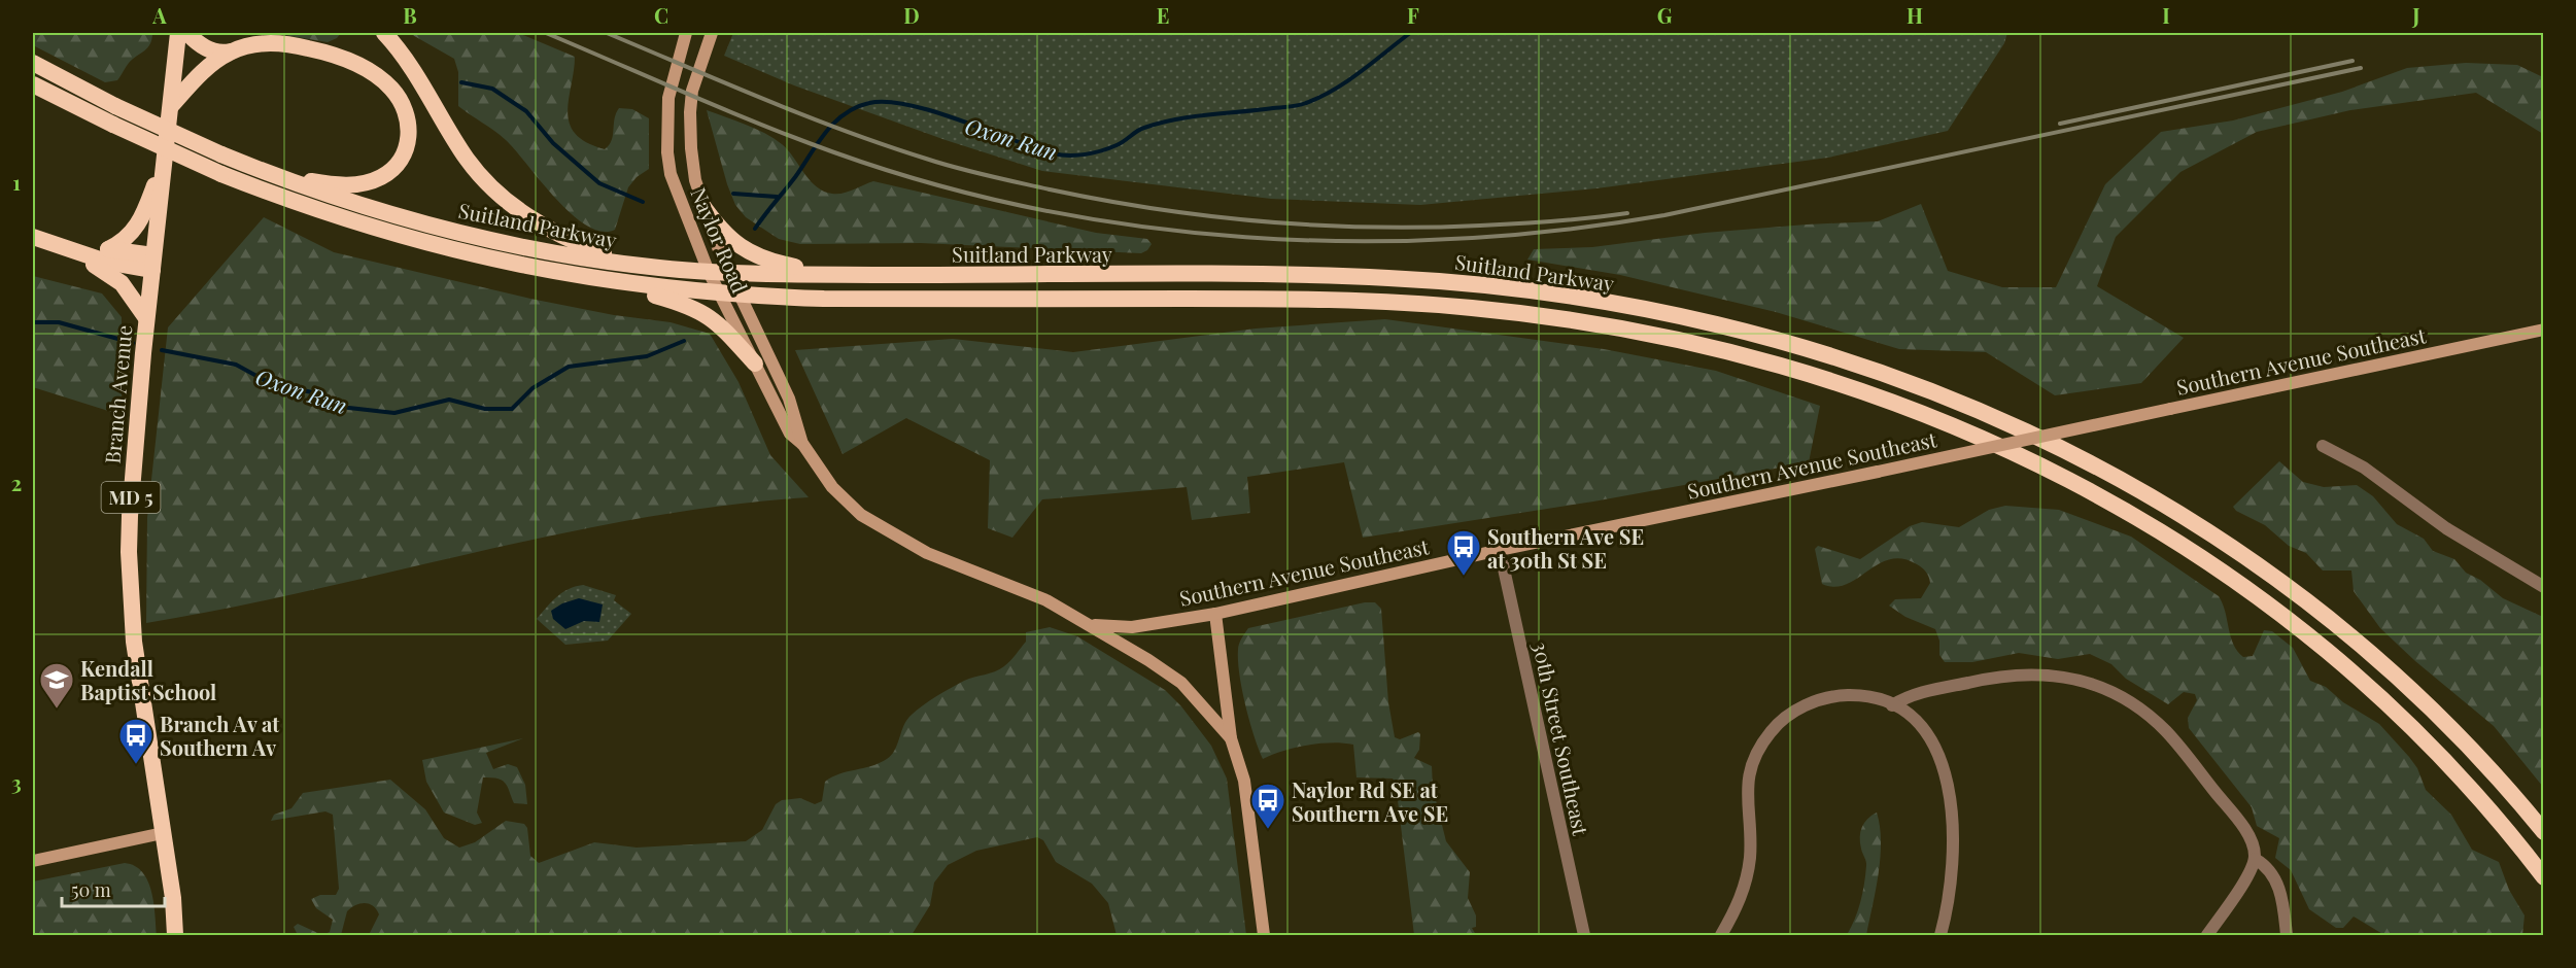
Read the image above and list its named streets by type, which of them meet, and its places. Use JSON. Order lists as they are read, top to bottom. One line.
{"streets":{"highway":["Suitland Parkway","Branch Avenue","MD 5"],"main road":["Naylor Road","Southern Avenue Southeast"],"street":["30th Street Southeast"]},"crossings":[["Suitland Parkway","Naylor Road"],["Naylor Road","Southern Avenue Southeast"],["Southern Avenue Southeast","30th Street Southeast"]],"water":["Oxon Run"],"places":{"bus stop":["Southern Ave SE at 30th St SE","Branch Av at Southern Av","Naylor Rd SE at Southern Ave SE"],"school or university":["Kendall Baptist School"]},"scale_bar":"50 m","grid":{"columns":["A","B","C","D","E","F","G","H","I","J"],"rows":["1","2","3"]}}
